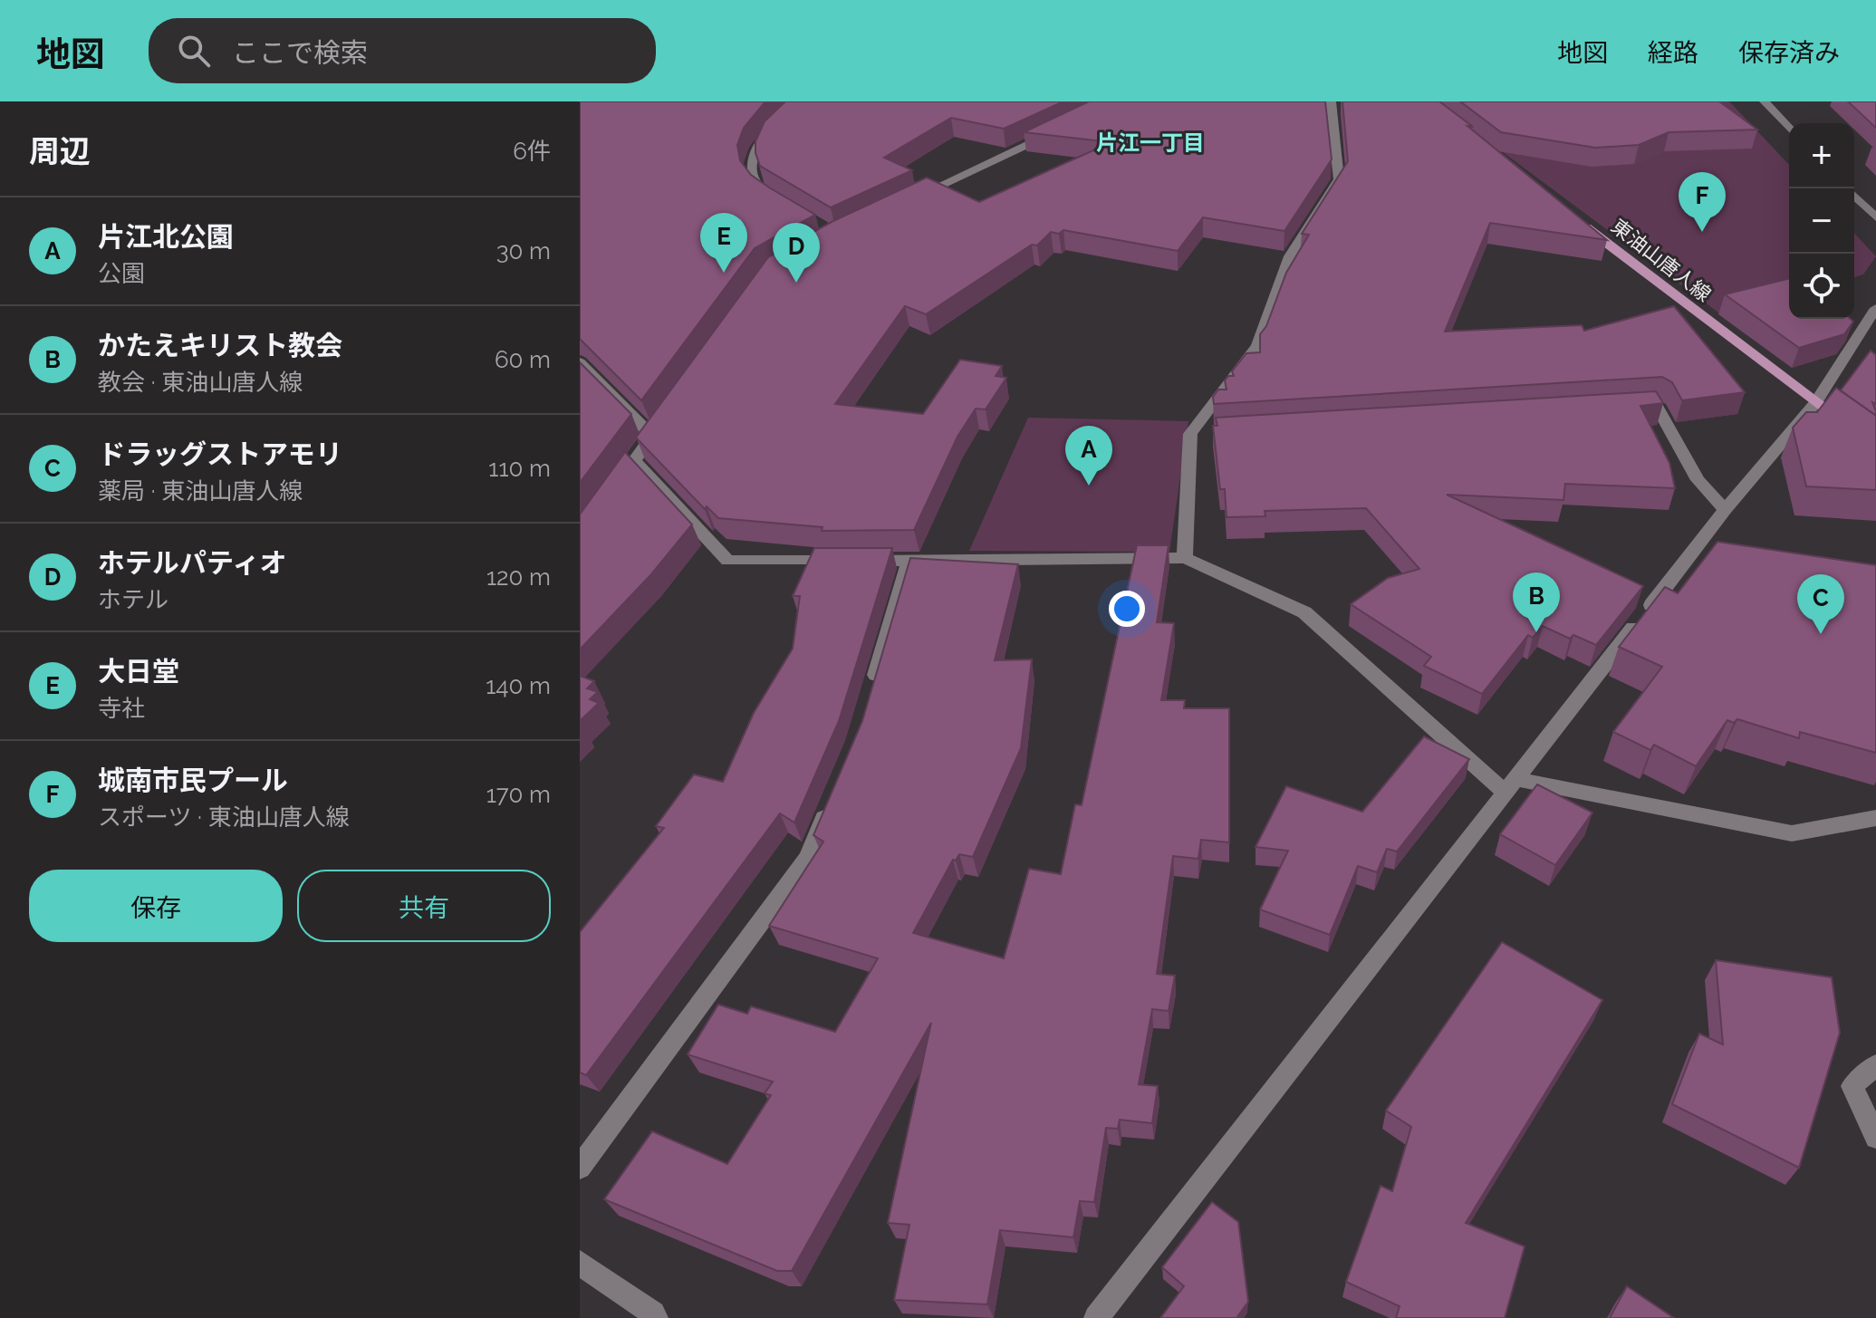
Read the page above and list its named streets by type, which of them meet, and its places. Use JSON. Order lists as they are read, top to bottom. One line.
{"streets":{"main road":["東油山唐人線"]},"districts":["片江一丁目"],"page":{"header":"地図","search":"ここで検索","nav":["地図","経路","保存済み"],"heading":["周辺","6件"],"map_buttons":["+","−"],"pins":["F","E","D","A","B","C"],"list":[{"mark":"A","name":"片江北公園","note":"公園","value":"30 m"},{"mark":"B","name":"かたえキリスト教会","note":"教会 · 東油山唐人線","value":"60 m"},{"mark":"C","name":"ドラッグストアモリ","note":"薬局 · 東油山唐人線","value":"110 m"},{"mark":"D","name":"ホテルパティオ","note":"ホテル","value":"120 m"},{"mark":"E","name":"大日堂","note":"寺社","value":"140 m"},{"mark":"F","name":"城南市民プール","note":"スポーツ · 東油山唐人線","value":"170 m"}],"buttons":["保存","共有"]}}
